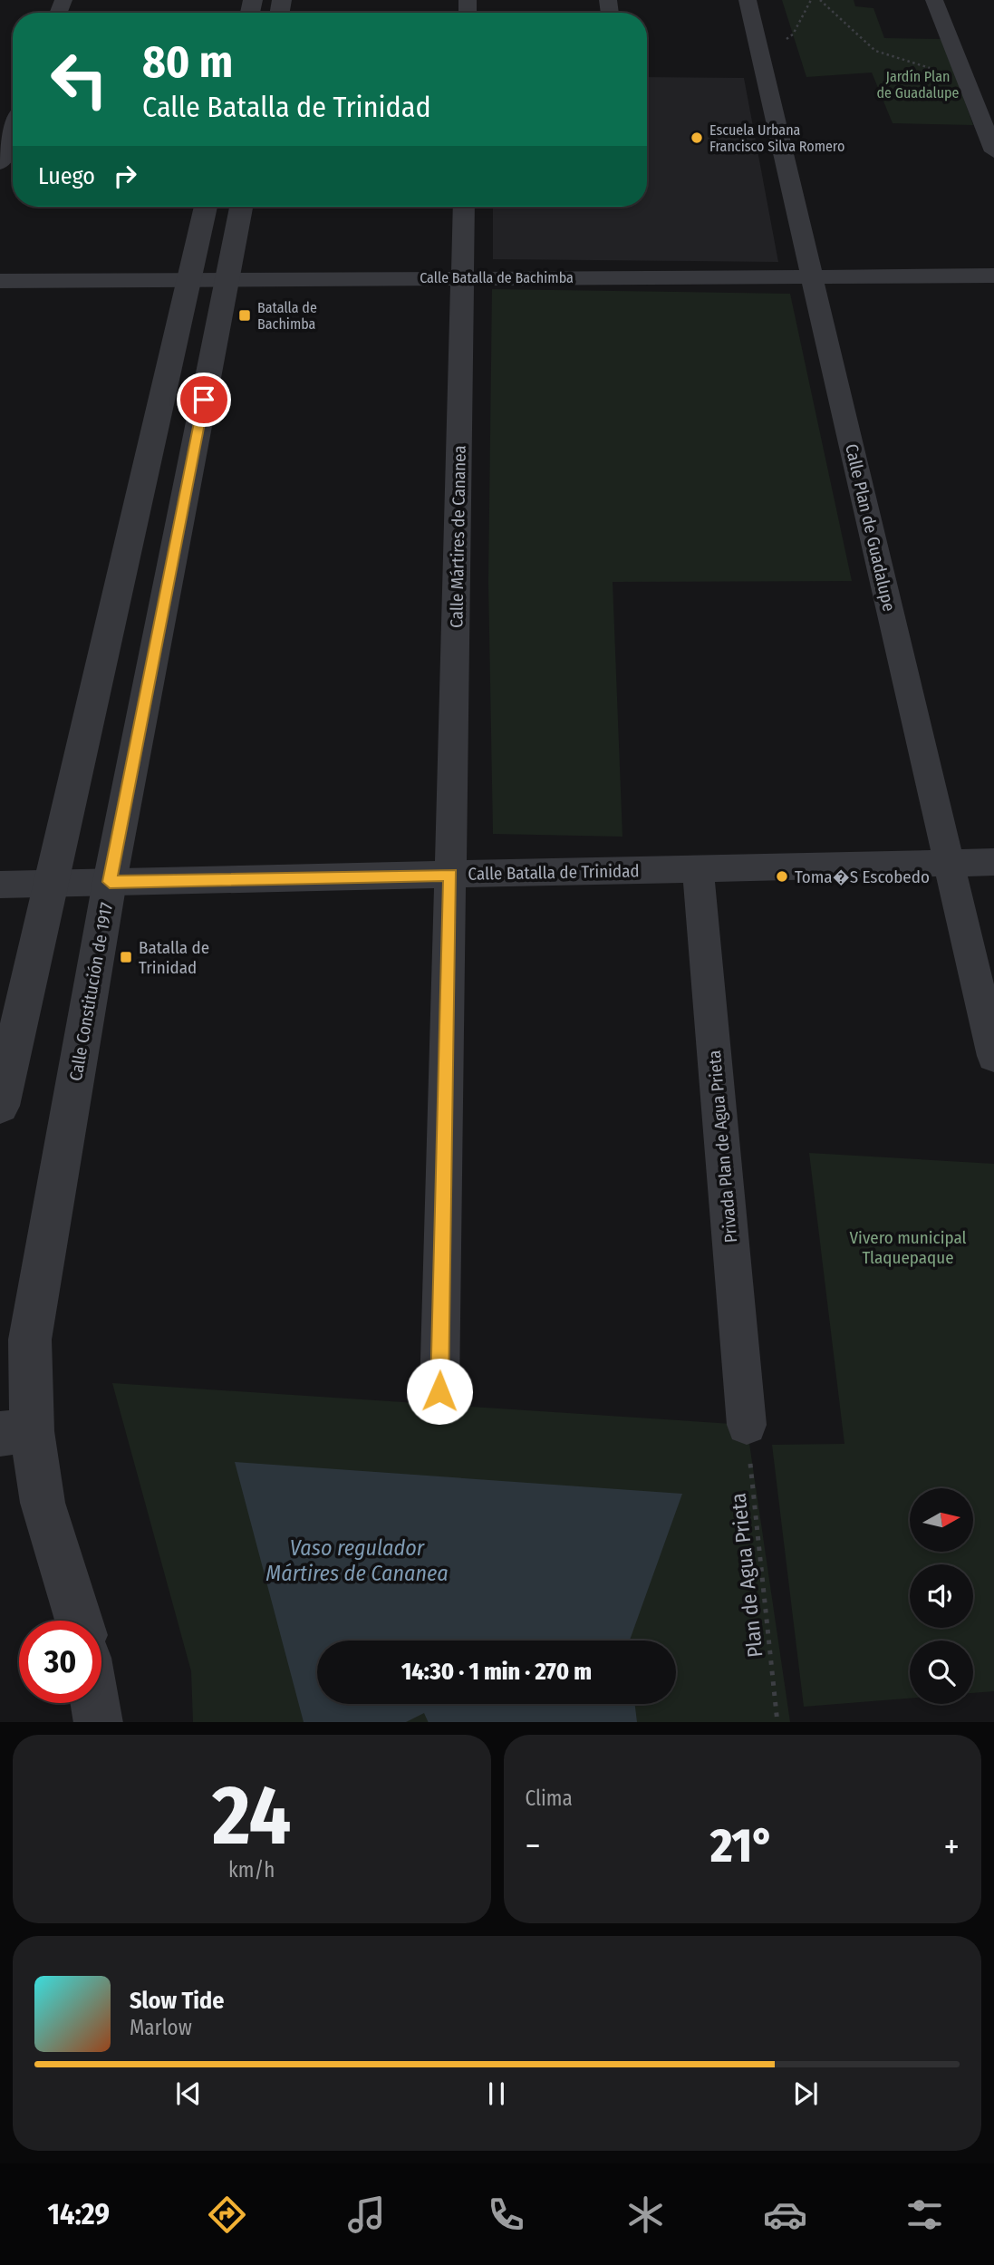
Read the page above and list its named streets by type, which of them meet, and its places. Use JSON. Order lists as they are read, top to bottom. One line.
{"streets":{"street":["Calle Batalla de Bachimba","Calle Plan de Guadalupe","Calle Mártires de Cananea","Calle Batalla de Trinidad","Calle Constitución de 1917","Privada Plan de Agua Prieta"],"path":["Plan de Agua Prieta"]},"crossings":[["Calle Batalla de Bachimba","Calle Plan de Guadalupe"],["Calle Batalla de Bachimba","Calle Mártires de Cananea"],["Calle Batalla de Bachimba","Calle Constitución de 1917"],["Calle Plan de Guadalupe","Calle Batalla de Trinidad"],["Calle Mártires de Cananea","Calle Batalla de Trinidad"],["Calle Batalla de Trinidad","Calle Constitución de 1917"],["Calle Batalla de Trinidad","Privada Plan de Agua Prieta"],["Privada Plan de Agua Prieta","Plan de Agua Prieta"]],"water":["Vaso regulador Mártires de Cananea"],"parks":["Jardín Plan de Guadalupe","Vivero municipal Tlaquepaque"],"places":{"other":["Escuela Urbana Francisco Silva Romero","Toma�S Escobedo"],"transit":["Batalla de Bachimba","Batalla de Trinidad"]},"north":"right","page":{"turn":["80 m","Calle Batalla de Trinidad"],"then":"Luego","limit":"30","trip":"14:30 · 1 min · 270 m","tile":[["24","km/h"],"Clima"],"heat":["−","21°","+"],"song":["Slow Tide","Marlow"],"tabs":"14:29"}}
